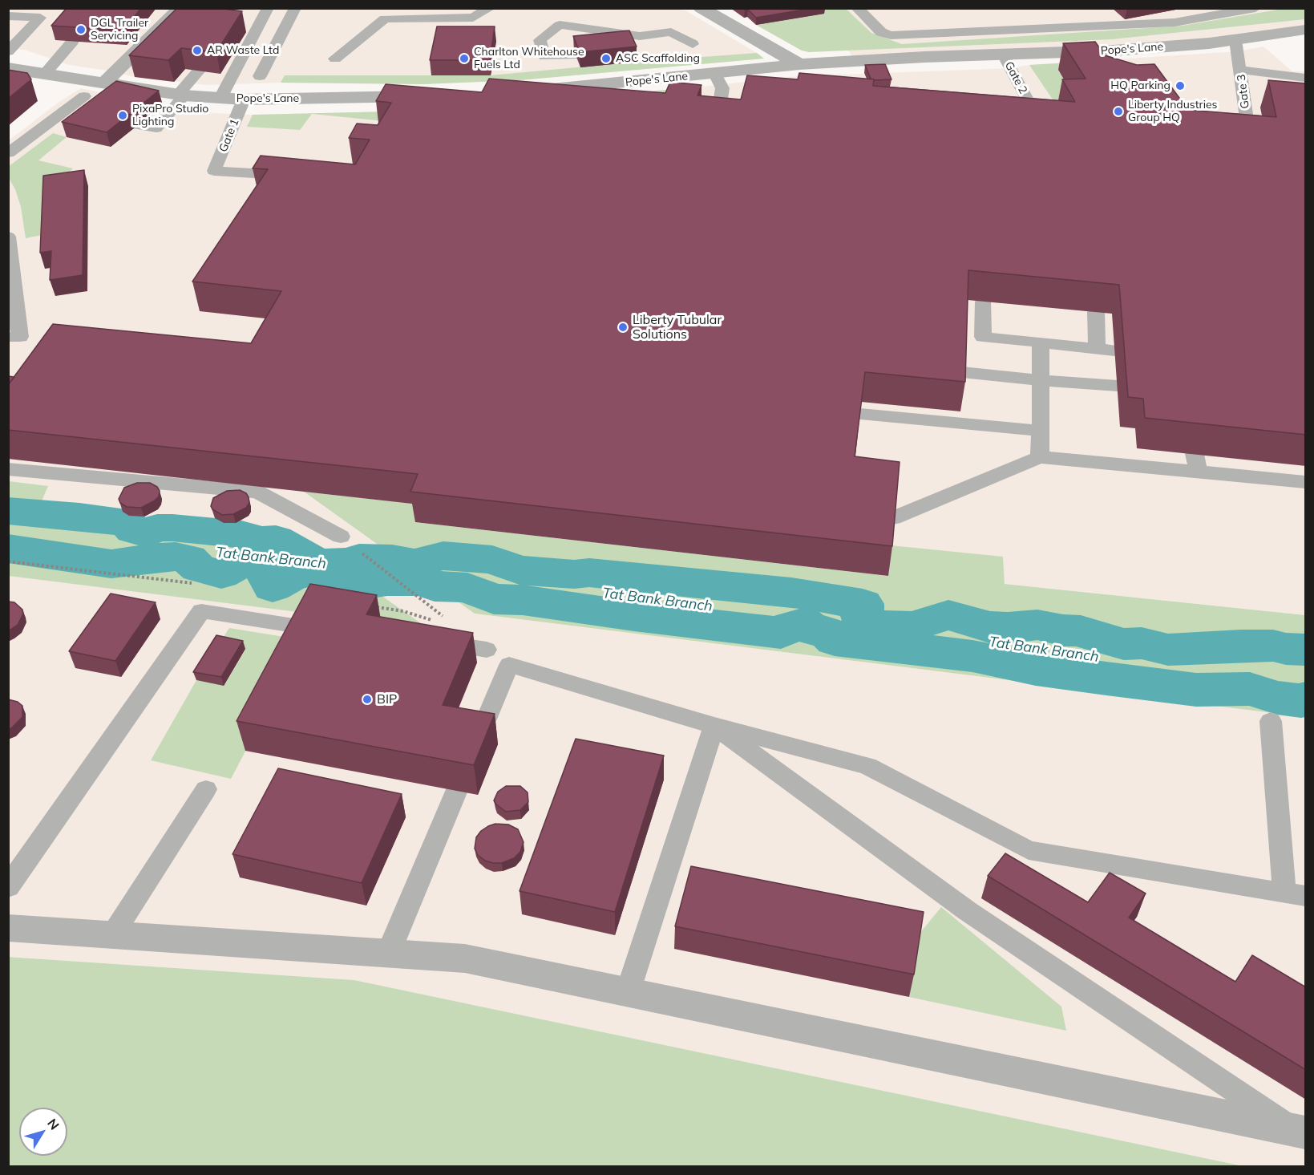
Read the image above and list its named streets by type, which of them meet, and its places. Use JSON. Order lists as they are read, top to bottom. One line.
{"streets":{"street":["Pope's Lane"],"lane":["Gate 2","Gate 3","Gate 1"]},"crossings":[["Pope's Lane","Gate 2"],["Pope's Lane","Gate 3"],["Pope's Lane","Gate 1"]],"water":["Tat Bank Branch"],"places":["DGL Trailer Servicing","AR Waste Ltd","Charlton Whitehouse Fuels Ltd","ASC Scaffolding","HQ Parking","Liberty Industries Group HQ","PixaPro Studio Lighting","Liberty Tubular Solutions","BIP"],"north":"top right"}
